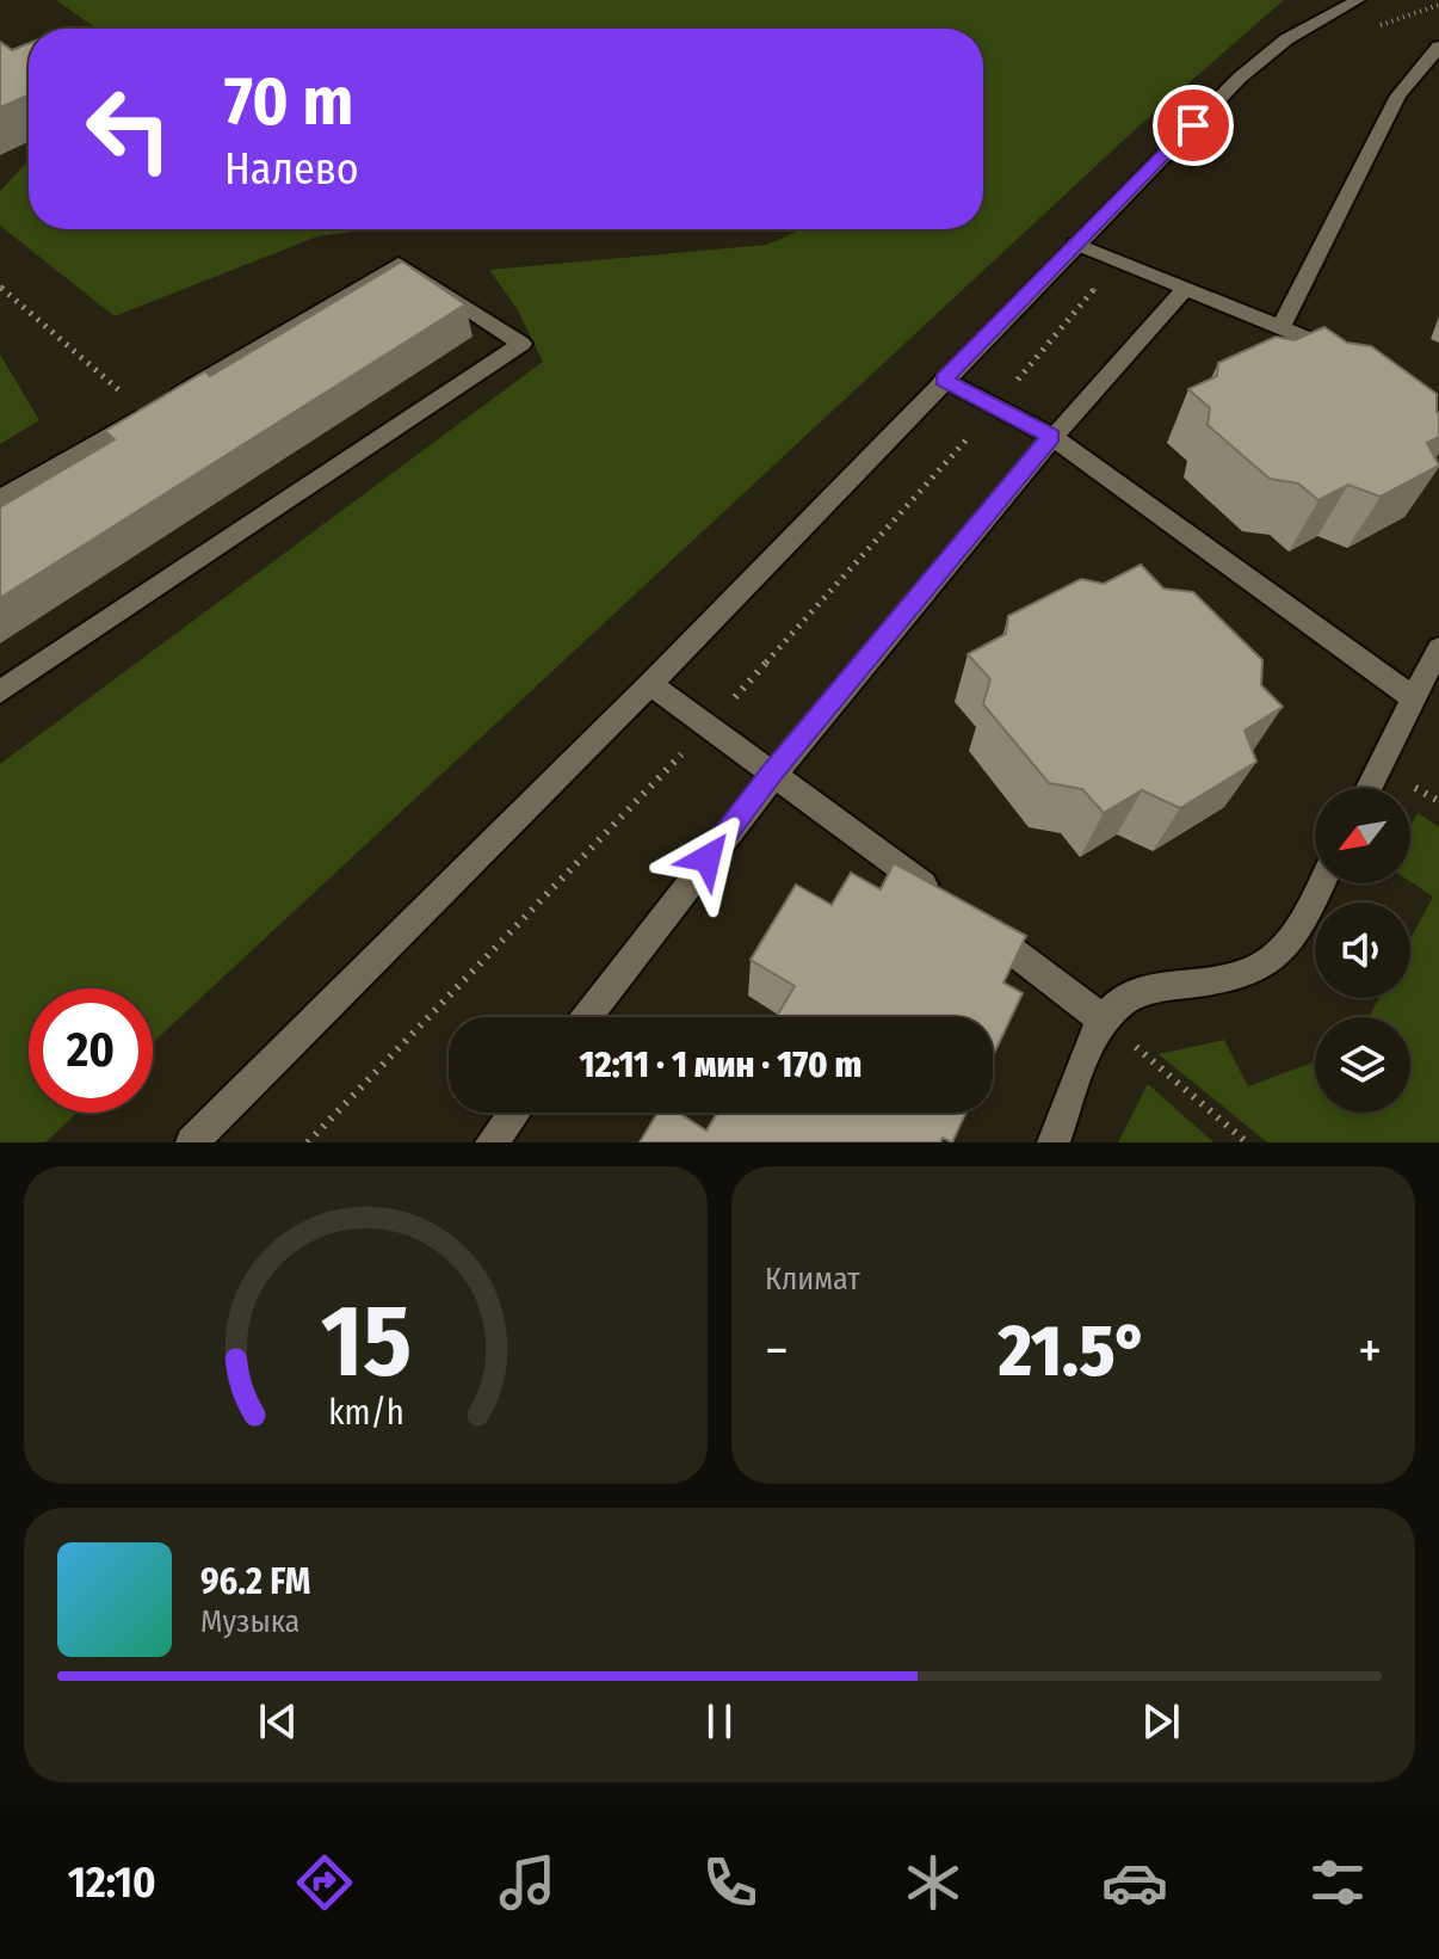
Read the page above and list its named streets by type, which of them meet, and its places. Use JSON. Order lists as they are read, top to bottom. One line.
{"north":"bottom left","page":{"turn":["70 m","Налево"],"limit":"20","trip":"12:11 · 1 мин · 170 m","tile":"Климат","heat":["−","21.5°","+"],"song":["96.2 FM","Музыка"],"tabs":"12:10","gauge":["15","km/h"]}}
